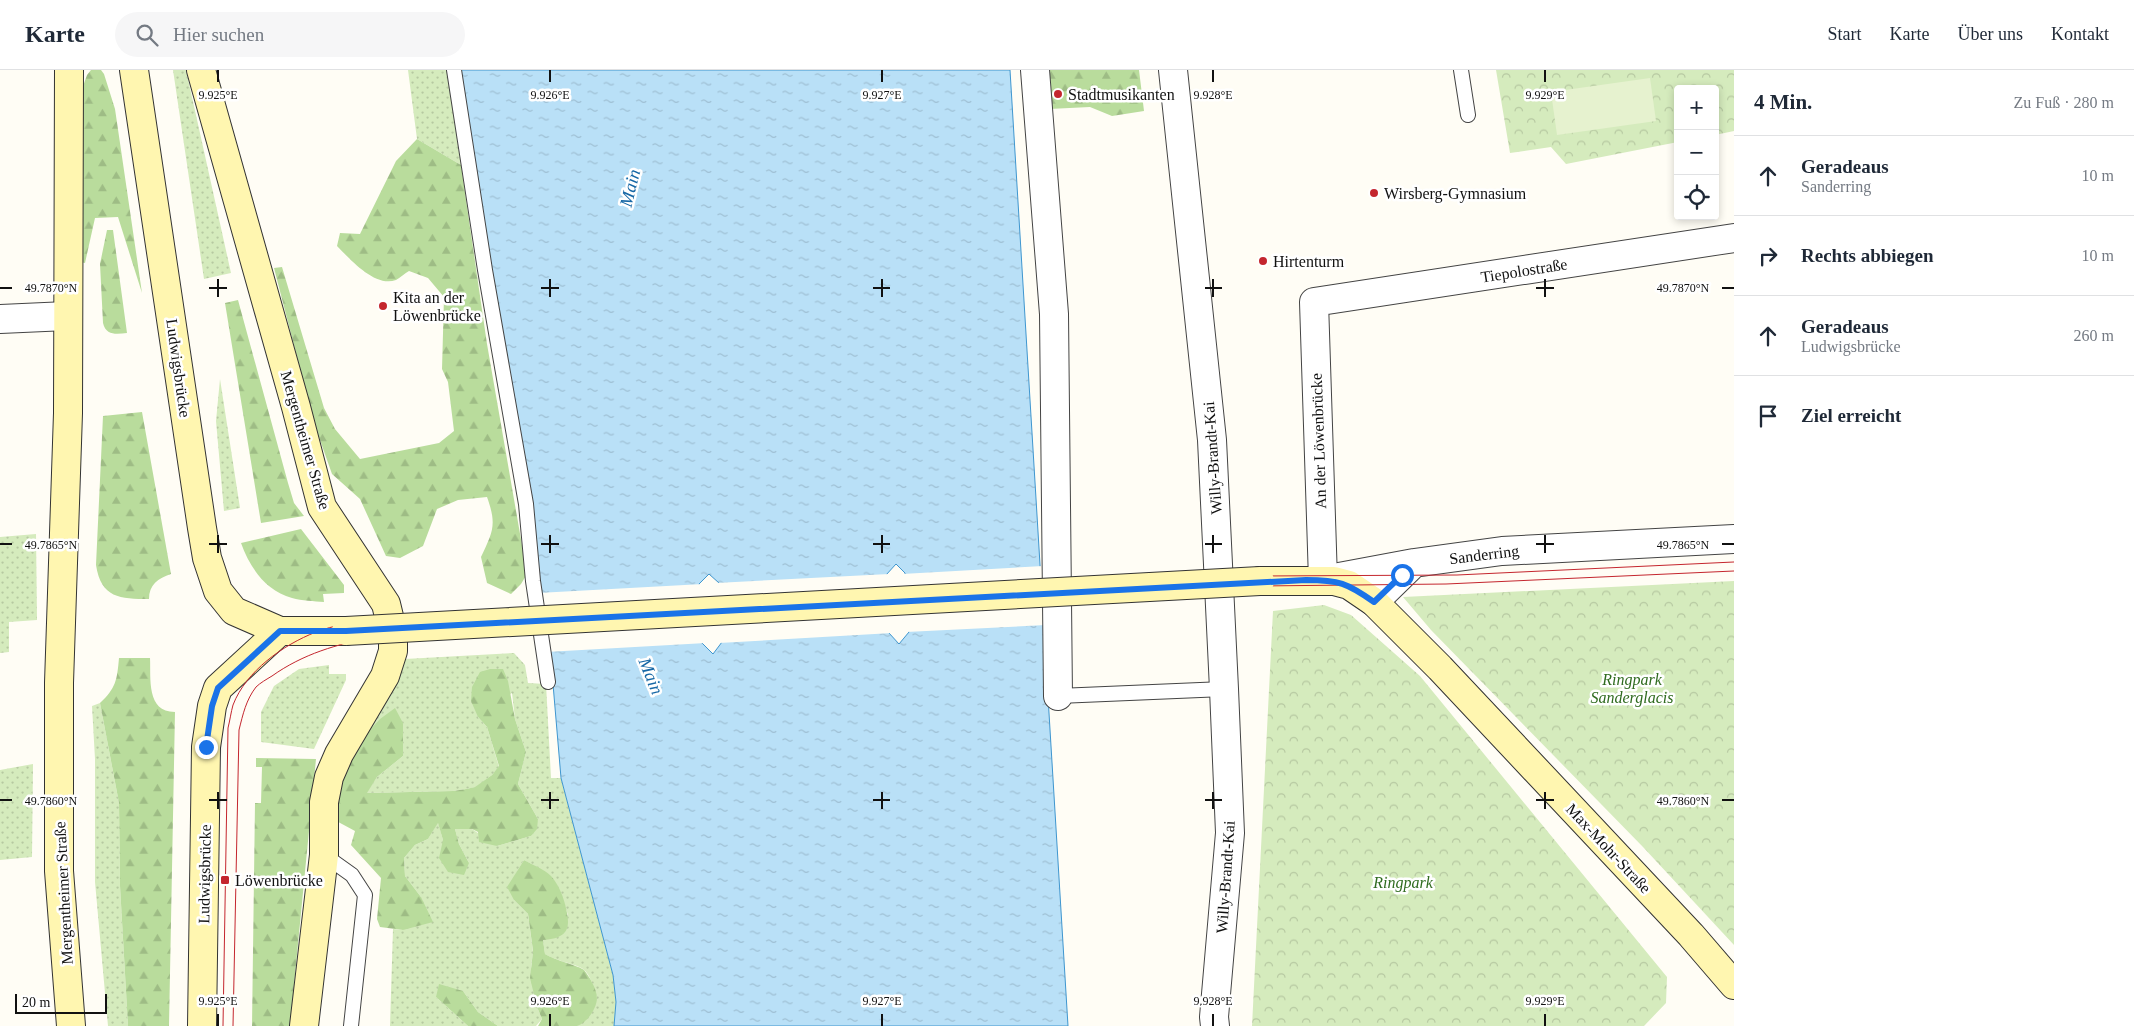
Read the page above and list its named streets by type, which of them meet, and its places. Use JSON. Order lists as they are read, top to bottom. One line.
{"streets":{"main road":["Ludwigsbrücke","Mergentheimer Straße","Max-Mohr-Straße"],"street":["Tiepolostraße","An der Löwenbrücke","Willy-Brandt-Kai","Sanderring"]},"crossings":[["Tiepolostraße","An der Löwenbrücke"],["Ludwigsbrücke","An der Löwenbrücke"],["Ludwigsbrücke","Sanderring"],["Ludwigsbrücke","Max-Mohr-Straße"],["An der Löwenbrücke","Sanderring"]],"water":["Main"],"parks":["Ringpark Sanderglacis","Ringpark"],"places":{"other":["Stadtmusikanten","Wirsberg-Gymnasium","Hirtenturm","Kita an der Löwenbrücke"],"transit":["Löwenbrücke"]},"scale_bar":"20 m","page":{"header":"Karte","search":"Hier suchen","nav":["Start","Karte","Über uns","Kontakt"],"heading":["4 Min.","Zu Fuß · 280 m"],"map_buttons":["+","−"],"list":[["Geradeaus","Sanderring","10 m"],["Rechts abbiegen","10 m"],["Geradeaus","Ludwigsbrücke","260 m"],"Ziel erreicht"],"scale":"20 m"},"coordinates":["9.925°E","9.926°E","9.927°E","9.928°E","9.929°E","49.7870°N","49.7865°N","49.7860°N"]}
